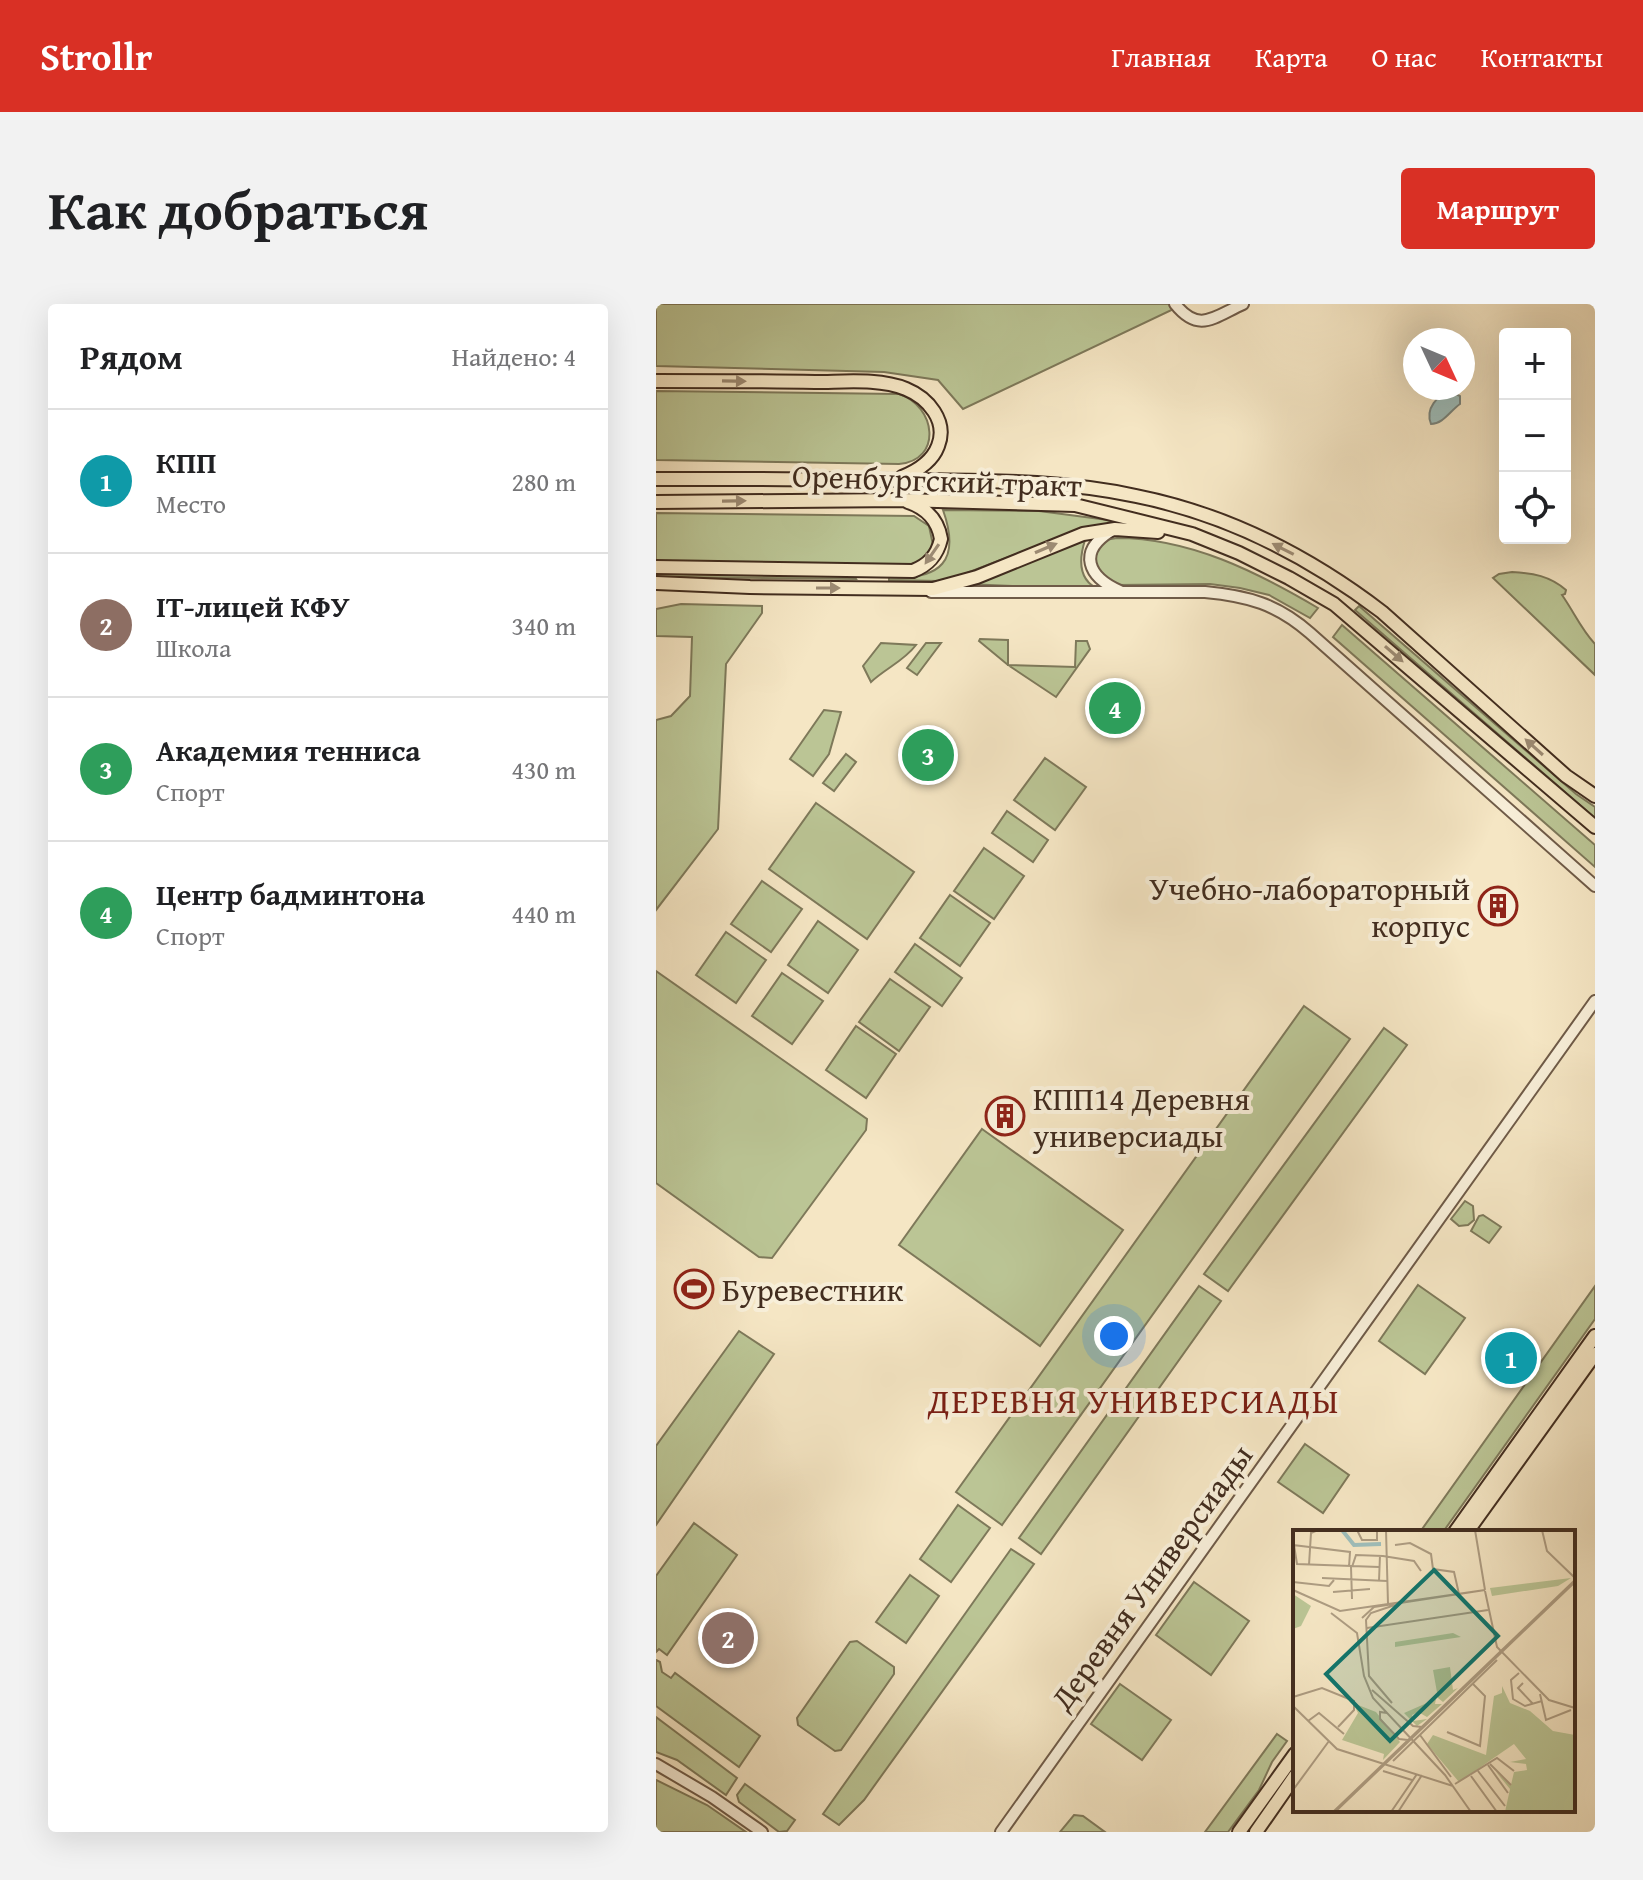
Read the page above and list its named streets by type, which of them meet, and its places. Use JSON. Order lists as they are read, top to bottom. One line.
{"streets":{"main road":["Оренбургский тракт"],"street":["Деревня Универсиады"]},"districts":["ДЕРЕВНЯ УНИВЕРСИАДЫ"],"places":{"building":["Учебно-лабораторный корпус","КПП14 Деревня универсиады"],"sports":["Буревестник"]},"north":"bottom right","page":{"header":"Strollr","nav":["Главная","Карта","О нас","Контакты"],"title":"Как добраться","buttons":"Маршрут","heading":["Рядом","Найдено: 4"],"map_buttons":["+","−"],"list":[{"mark":"1","name":"КПП","note":"Место","value":"280 m"},{"mark":"2","name":"IT-лицей КФУ","note":"Школа","value":"340 m"},{"mark":"3","name":"Академия тенниса","note":"Спорт","value":"430 m"},{"mark":"4","name":"Центр бадминтона","note":"Спорт","value":"440 m"}],"pins":["4","3","1","2"]}}
